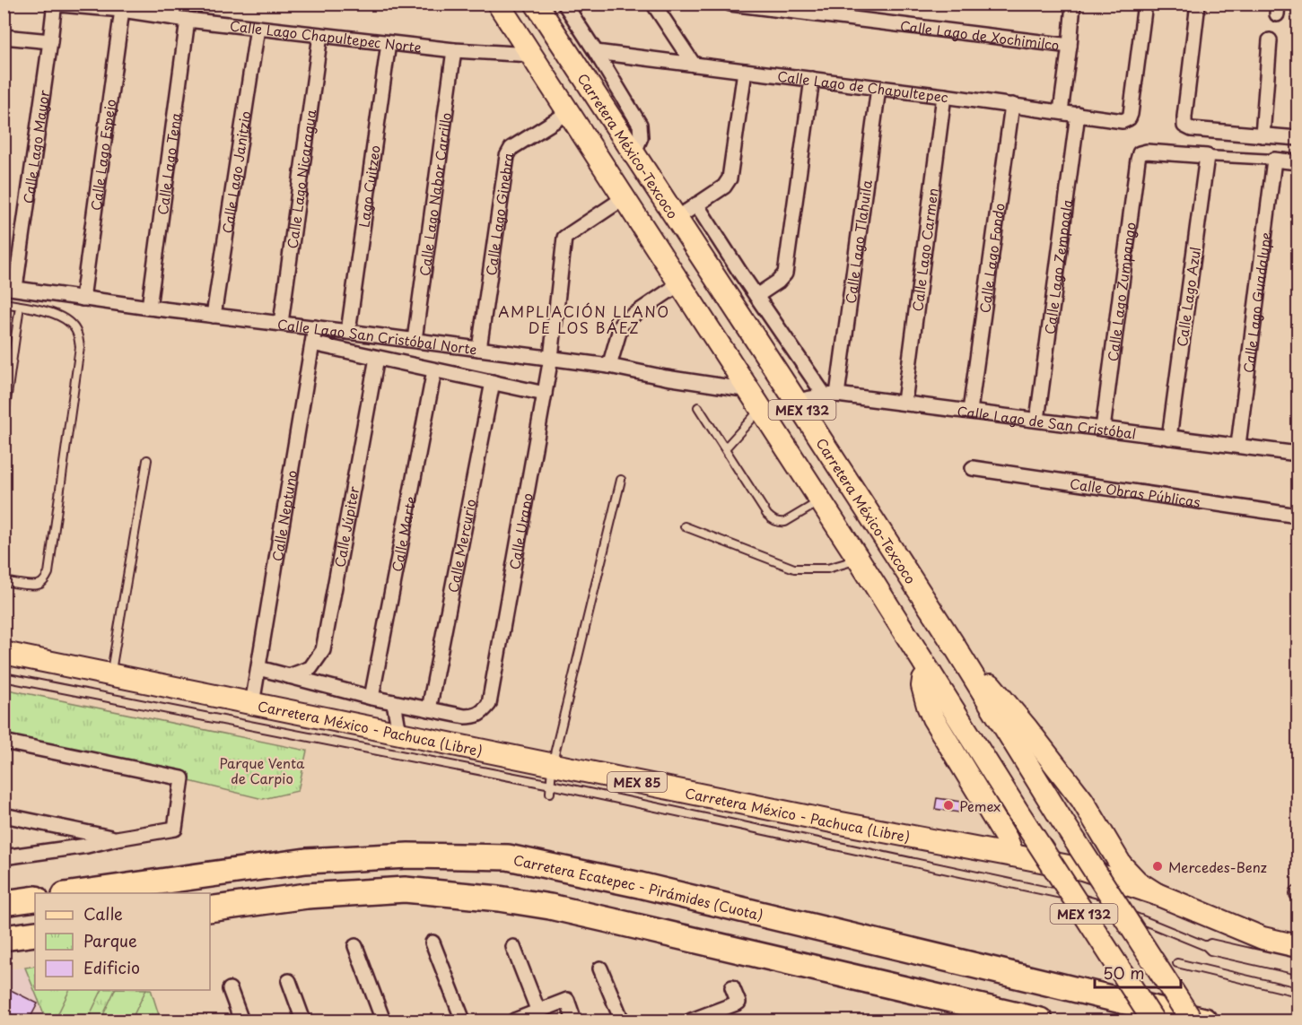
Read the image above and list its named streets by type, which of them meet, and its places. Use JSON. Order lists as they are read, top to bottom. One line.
{"streets":{"highway":["Carretera Ecatepec - Pirámides (Cuota)"],"main road":["Carretera México-Texcoco","MEX 132","Carretera México - Pachuca (Libre)","MEX 85"],"street":["Calle Lago Chapultepec Norte","Calle Lago de Xochimilco","Calle Lago de Chapultepec","Calle Lago Mayor","Calle Lago Espejo","Calle Lago Tena","Calle Lago Janitzio","Calle Lago Nicaragua","Lago Cuitzeo","Calle Lago Nabor Carrillo","Calle Lago Ginebra","Calle Lago Tlahuila","Calle Lago Carmen","Calle Lago Fondo","Calle Lago Zempoala","Calle Lago Zumpango","Calle Lago Azul","Calle Lago Guadalupe","Calle Lago San Cristóbal Norte","Calle Lago de San Cristóbal","Calle Obras Públicas","Calle Neptuno","Calle Júpiter","Calle Urano","Calle Marte","Calle Mercurio"]},"crossings":[["Calle Lago Chapultepec Norte","Calle Lago Mayor"],["Calle Lago Chapultepec Norte","Calle Lago Espejo"],["Calle Lago Chapultepec Norte","Calle Lago Tena"],["Calle Lago Chapultepec Norte","Calle Lago Janitzio"],["Calle Lago Chapultepec Norte","Calle Lago Nicaragua"],["Calle Lago Chapultepec Norte","Lago Cuitzeo"],["Calle Lago Chapultepec Norte","Calle Lago Nabor Carrillo"],["Calle Lago Chapultepec Norte","MEX 132"],["Calle Lago de Chapultepec","Calle Lago Tlahuila"],["Calle Lago de Chapultepec","Calle Lago Carmen"],["Calle Lago de Chapultepec","Calle Lago Fondo"],["Calle Lago de Chapultepec","Calle Lago Zempoala"],["Calle Lago Mayor","Calle Lago San Cristóbal Norte"],["Carretera México-Texcoco","Calle Lago de San Cristóbal"],["Calle Lago Espejo","Calle Lago San Cristóbal Norte"],["Calle Lago Tena","Calle Lago San Cristóbal Norte"],["Calle Lago Janitzio","Calle Lago San Cristóbal Norte"],["Calle Lago Nicaragua","Calle Lago San Cristóbal Norte"],["Lago Cuitzeo","Calle Lago San Cristóbal Norte"],["Calle Lago Nabor Carrillo","Calle Lago San Cristóbal Norte"],["Calle Lago Ginebra","Calle Lago San Cristóbal Norte"],["Calle Lago Ginebra","MEX 132"],["Calle Lago Tlahuila","Calle Lago de San Cristóbal"],["Calle Lago Carmen","Calle Lago de San Cristóbal"],["Calle Lago Fondo","Calle Lago de San Cristóbal"],["Calle Lago Zempoala","Calle Lago de San Cristóbal"],["Calle Lago Zumpango","Calle Lago Azul"],["Calle Lago Zumpango","Calle Lago de San Cristóbal"],["Calle Lago Azul","Calle Lago de San Cristóbal"],["Calle Lago Guadalupe","Calle Lago de San Cristóbal"],["Calle Lago San Cristóbal Norte","MEX 132"],["Calle Lago San Cristóbal Norte","Calle Neptuno"],["Calle Lago San Cristóbal Norte","Calle Júpiter"],["Calle Lago San Cristóbal Norte","Calle Urano"],["Calle Lago San Cristóbal Norte","Calle Marte"],["Calle Lago San Cristóbal Norte","Calle Mercurio"],["MEX 132","Calle Urano"],["Calle Neptuno","Carretera México - Pachuca (Libre)"],["Calle Urano","Calle Mercurio"]],"districts":["AMPLIACIÓN LLANO DE LOS BÁEZ"],"parks":["Parque Venta de Carpio"],"places":["Pemex","Mercedes-Benz"],"legend":["Calle","Parque","Edificio"],"scale_bar":"50 m"}
